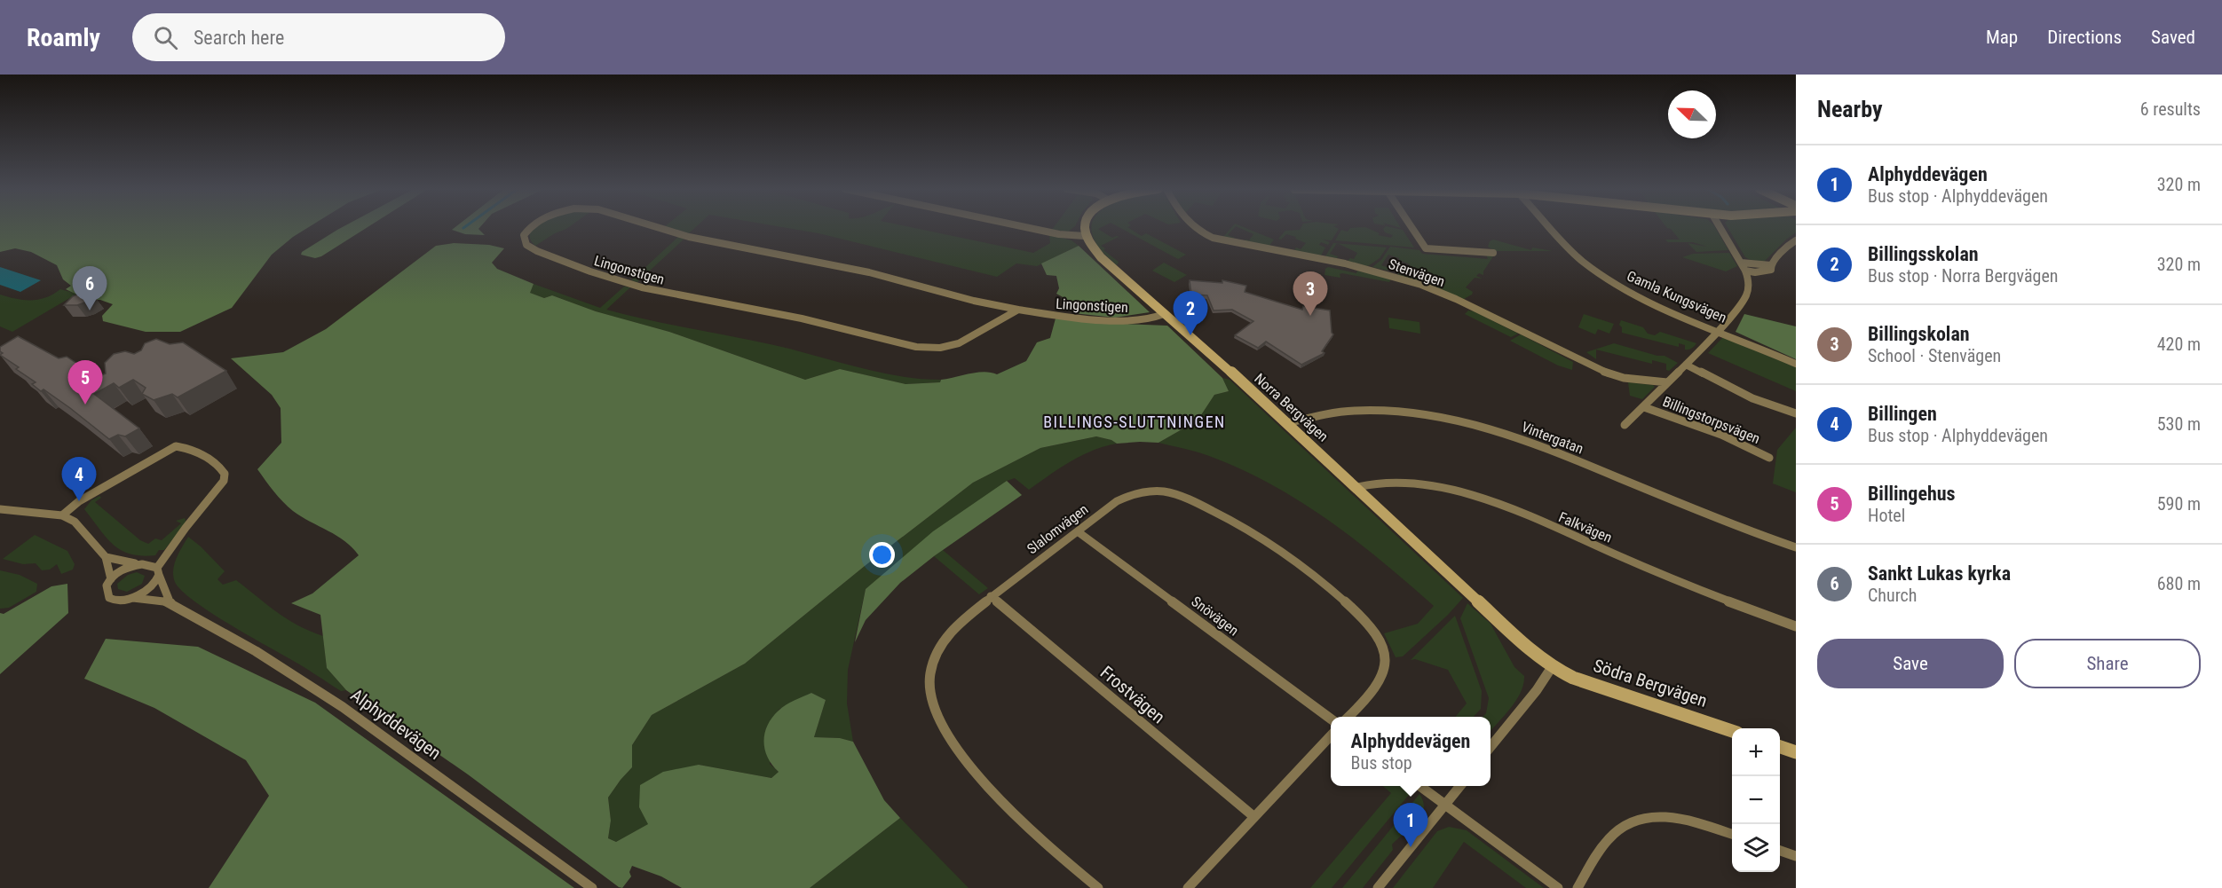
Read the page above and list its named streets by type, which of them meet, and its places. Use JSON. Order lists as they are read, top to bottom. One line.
{"streets":{"street":["Lingonstigen","Stenvägen","Gamla Kungsvägen","Norra Bergvägen","Billingstorpsvägen","Vintergatan","Falkvägen","Slalomvägen","Snövägen","Södra Bergvägen","Frostvägen","Alphyddevägen"]},"crossings":[["Lingonstigen","Norra Bergvägen"],["Stenvägen","Billingstorpsvägen"],["Gamla Kungsvägen","Billingstorpsvägen"],["Norra Bergvägen","Vintergatan"],["Norra Bergvägen","Falkvägen"],["Norra Bergvägen","Södra Bergvägen"],["Slalomvägen","Snövägen"],["Slalomvägen","Frostvägen"]],"districts":["BILLINGS-SLUTTNINGEN"],"north":"top left","page":{"header":"Roamly","search":"Search here","nav":["Map","Directions","Saved"],"heading":["Nearby","6 results"],"list":[{"mark":"1","name":"Alphyddevägen","note":"Bus stop · Alphyddevägen","value":"320 m"},{"mark":"2","name":"Billingsskolan","note":"Bus stop · Norra Bergvägen","value":"320 m"},{"mark":"3","name":"Billingskolan","note":"School · Stenvägen","value":"420 m"},{"mark":"4","name":"Billingen","note":"Bus stop · Alphyddevägen","value":"530 m"},{"mark":"5","name":"Billingehus","note":"Hotel","value":"590 m"},{"mark":"6","name":"Sankt Lukas kyrka","note":"Church","value":"680 m"}],"pins":["6","3","2","5","4","1"],"buttons":["Save","Share"],"popup":["Alphyddevägen","Bus stop"],"map_buttons":["+","−"]}}
